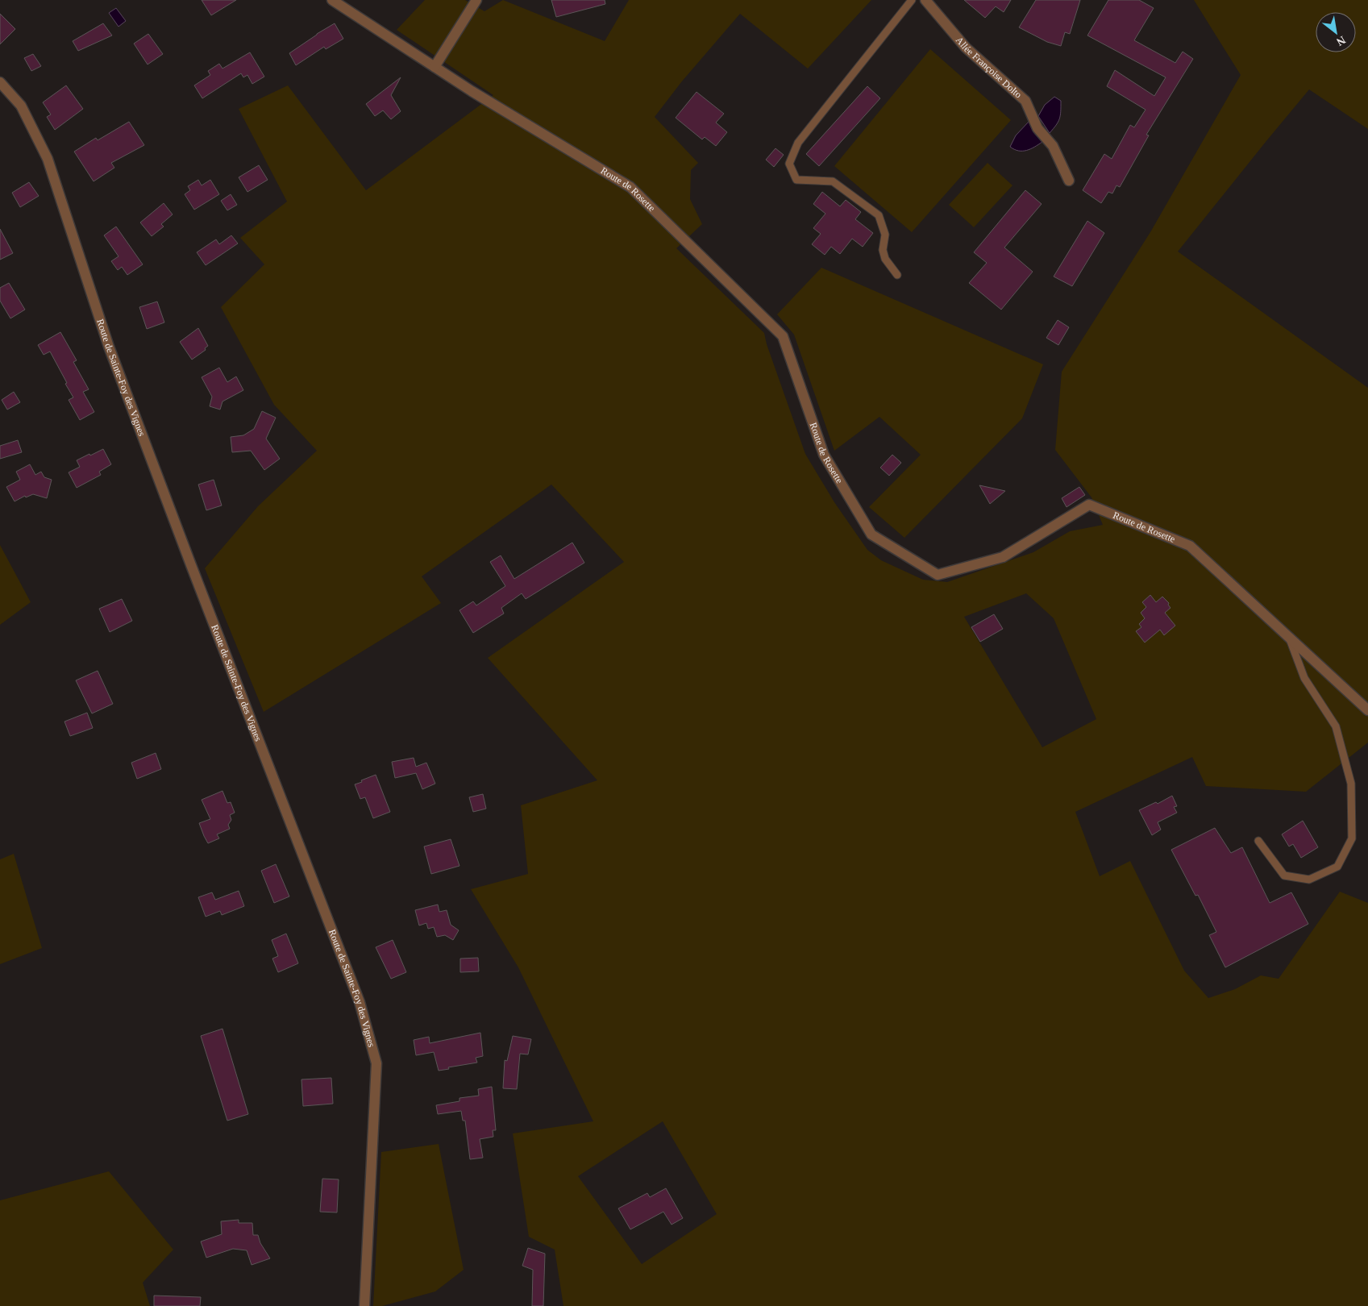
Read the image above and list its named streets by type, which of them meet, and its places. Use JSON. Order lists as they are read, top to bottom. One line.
{"streets":{"street":["Allée Françoise Dolto","Route de Rosette","Route de Sainte-Foy des Vignes"]},"north":"bottom right"}
